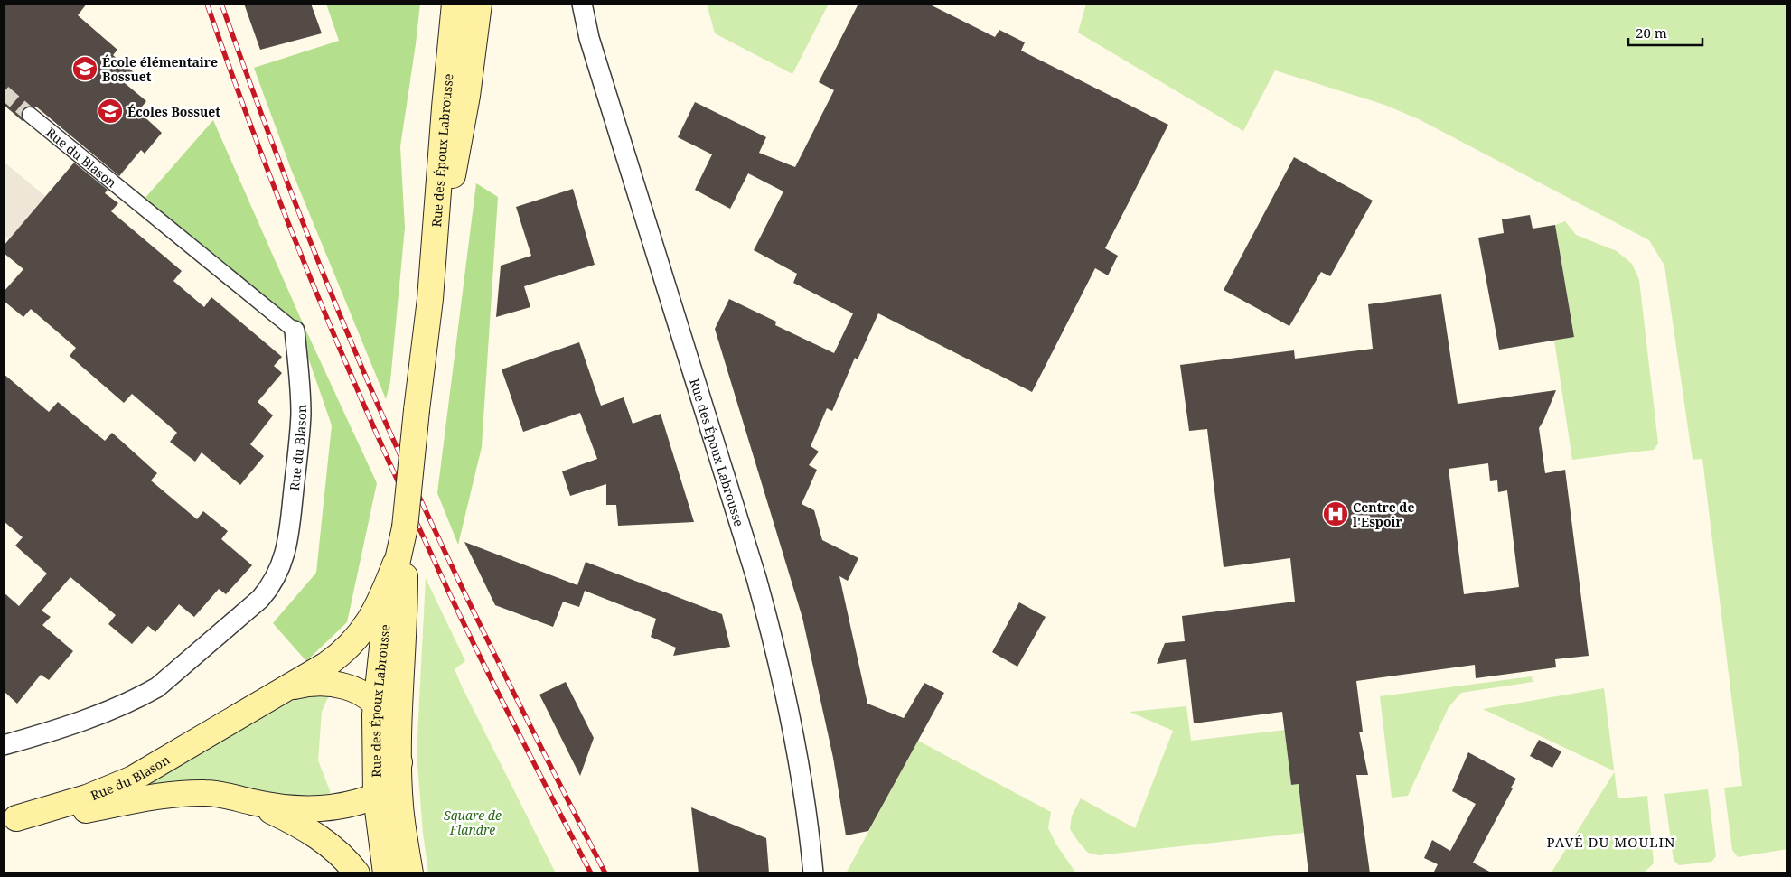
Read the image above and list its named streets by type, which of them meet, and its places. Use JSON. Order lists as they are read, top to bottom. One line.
{"streets":{"main road":["Rue des Époux Labrousse","Rue du Blason"]},"crossings":[["Rue des Époux Labrousse","Rue du Blason"]],"districts":["PAVÉ DU MOULIN"],"parks":["Square de Flandre"],"places":{"school or university":["École élémentaire Bossuet","Écoles Bossuet"],"hospital":["Centre de l'Espoir"]},"scale_bar":"20 m"}
